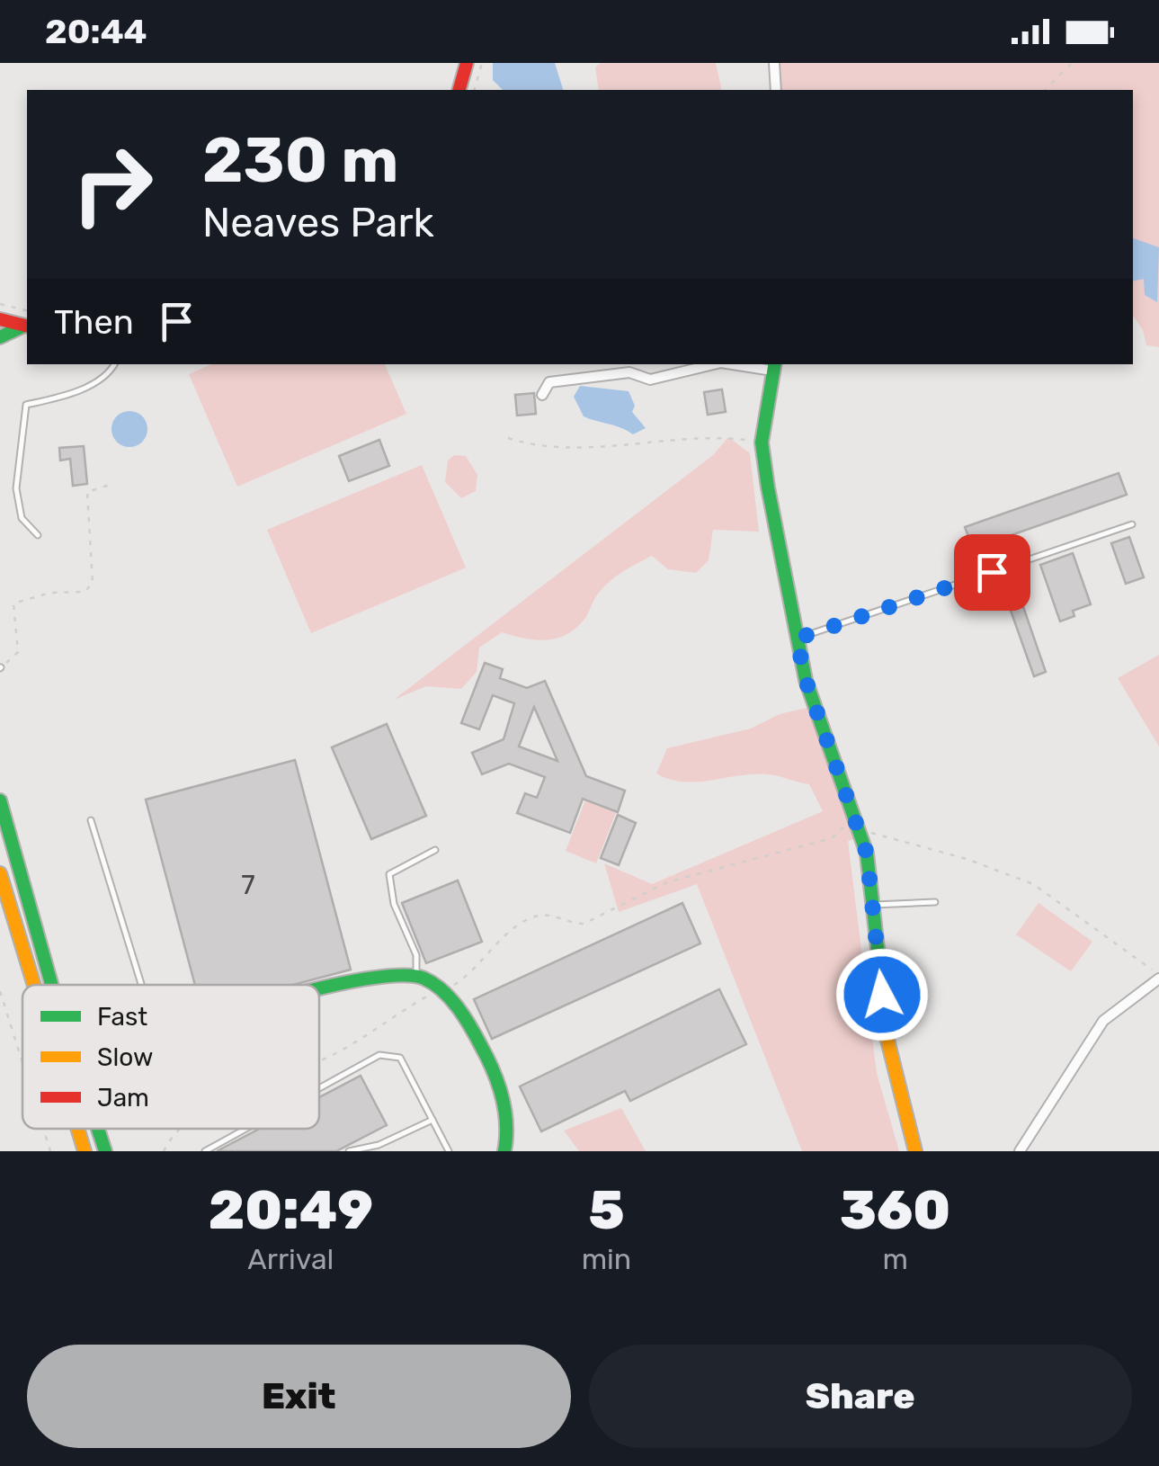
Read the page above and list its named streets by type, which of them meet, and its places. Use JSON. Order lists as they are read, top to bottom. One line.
{"house_numbers":["7"],"legend":["Fast","Slow","Jam"],"page":{"status":"20:44","turn":["230 m","Neaves Park"],"then":"Then","eta":["20:49","Arrival","5","min","360","m"],"buttons":["Exit","Share"]}}
